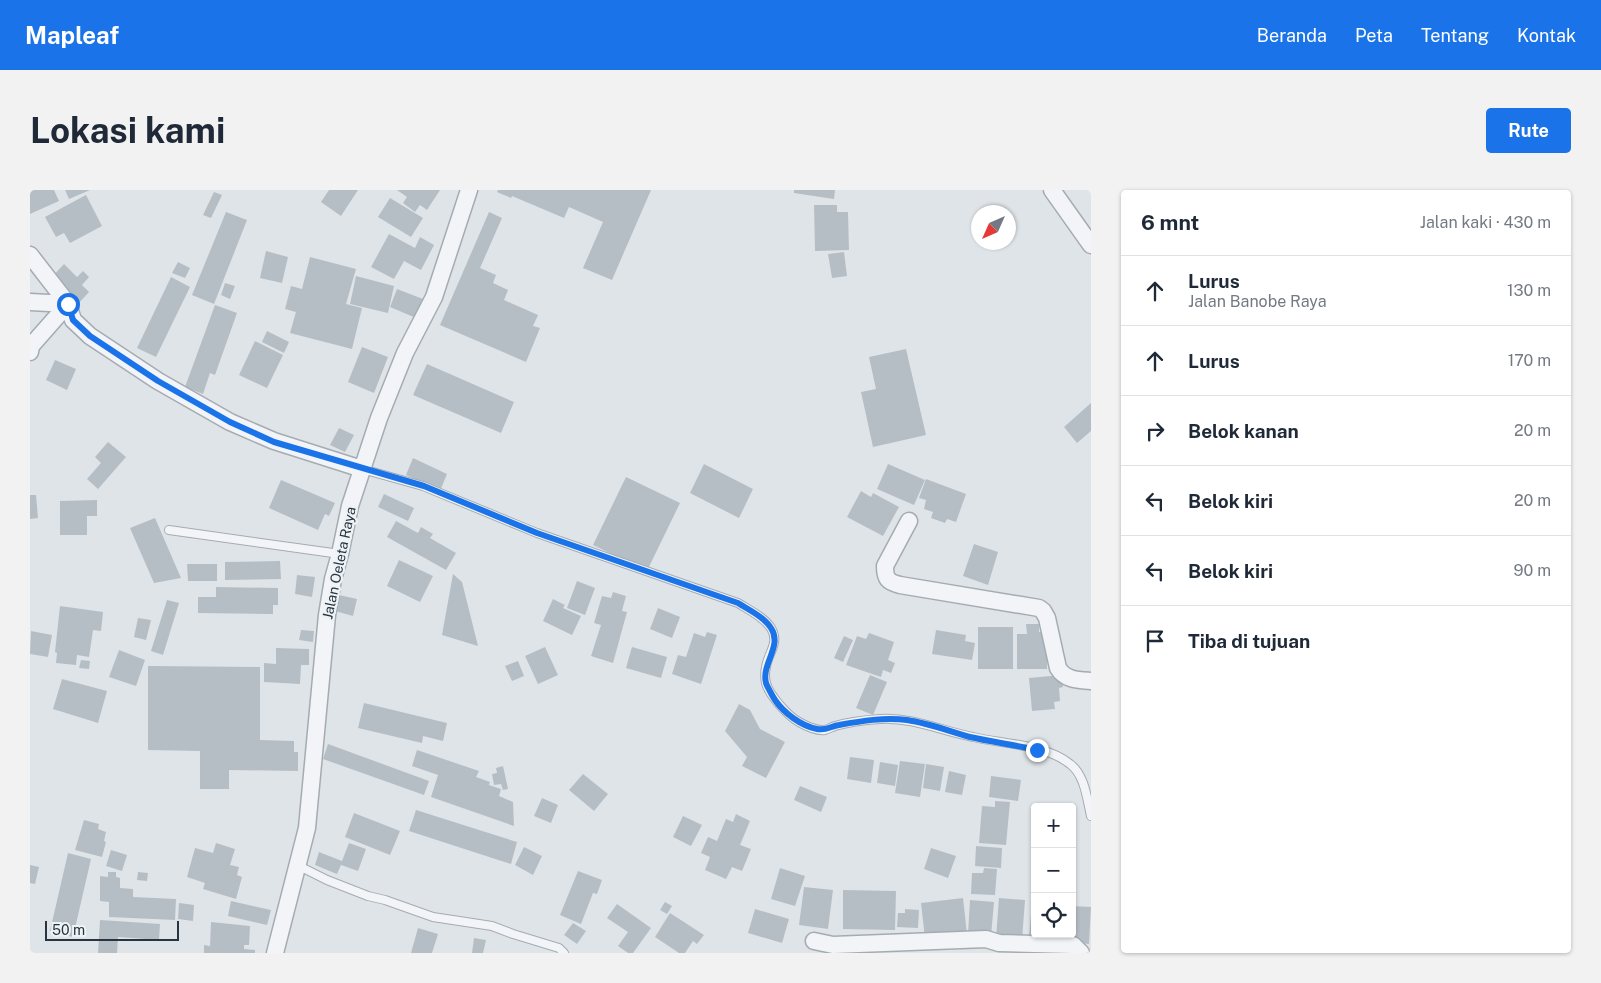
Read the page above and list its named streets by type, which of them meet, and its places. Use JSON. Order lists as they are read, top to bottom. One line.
{"streets":{"street":["Jalan Oeleta Raya"]},"scale_bar":"50 m","north":"bottom left","page":{"header":"Mapleaf","nav":["Beranda","Peta","Tentang","Kontak"],"buttons":"Rute","title":"Lokasi kami","heading":["6 mnt","Jalan kaki · 430 m"],"list":[["Lurus","Jalan Banobe Raya","130 m"],["Lurus","170 m"],["Belok kanan","20 m"],["Belok kiri","20 m"],["Belok kiri","90 m"],"Tiba di tujuan"],"map_buttons":["+","−"],"scale":"50 m"}}
